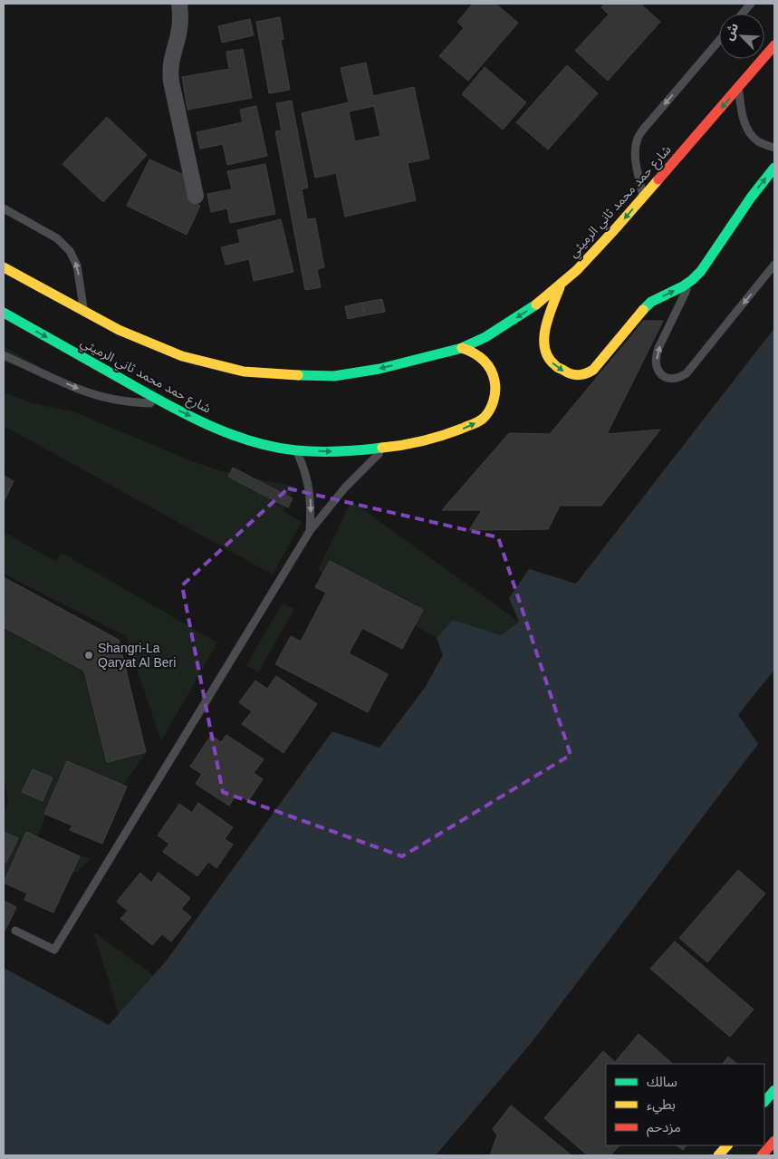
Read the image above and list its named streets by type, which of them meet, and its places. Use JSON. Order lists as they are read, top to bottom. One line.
{"streets":{"main road":["شارع حمد محمد ثاني الرميثي"]},"places":["Shangri-La Qaryat Al Beri"],"legend":["سالك","بطيء","مزدحم"],"north":"top left"}
